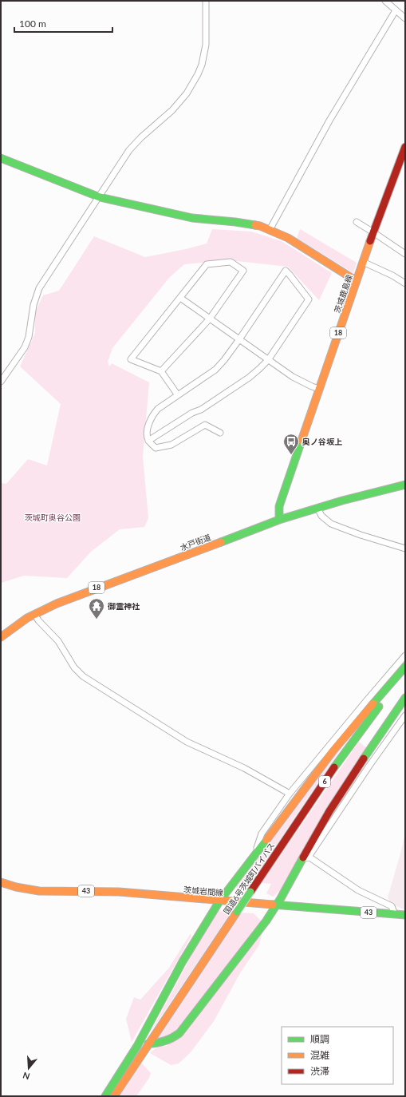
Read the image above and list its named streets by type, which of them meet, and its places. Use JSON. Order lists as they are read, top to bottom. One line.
{"streets":{"main road":["茨城鹿島線","18","水戸街道","6","国道6号茨城町バイパス","43","茨城岩間線"]},"crossings":[["茨城鹿島線","水戸街道"]],"parks":["茨城町奥谷公園"],"places":{"bus stop":["奥ノ谷坂上"],"temple":["御霊神社"]},"legend":["順調","混雑","渋滞"],"scale_bar":"100 m","north":"bottom"}
